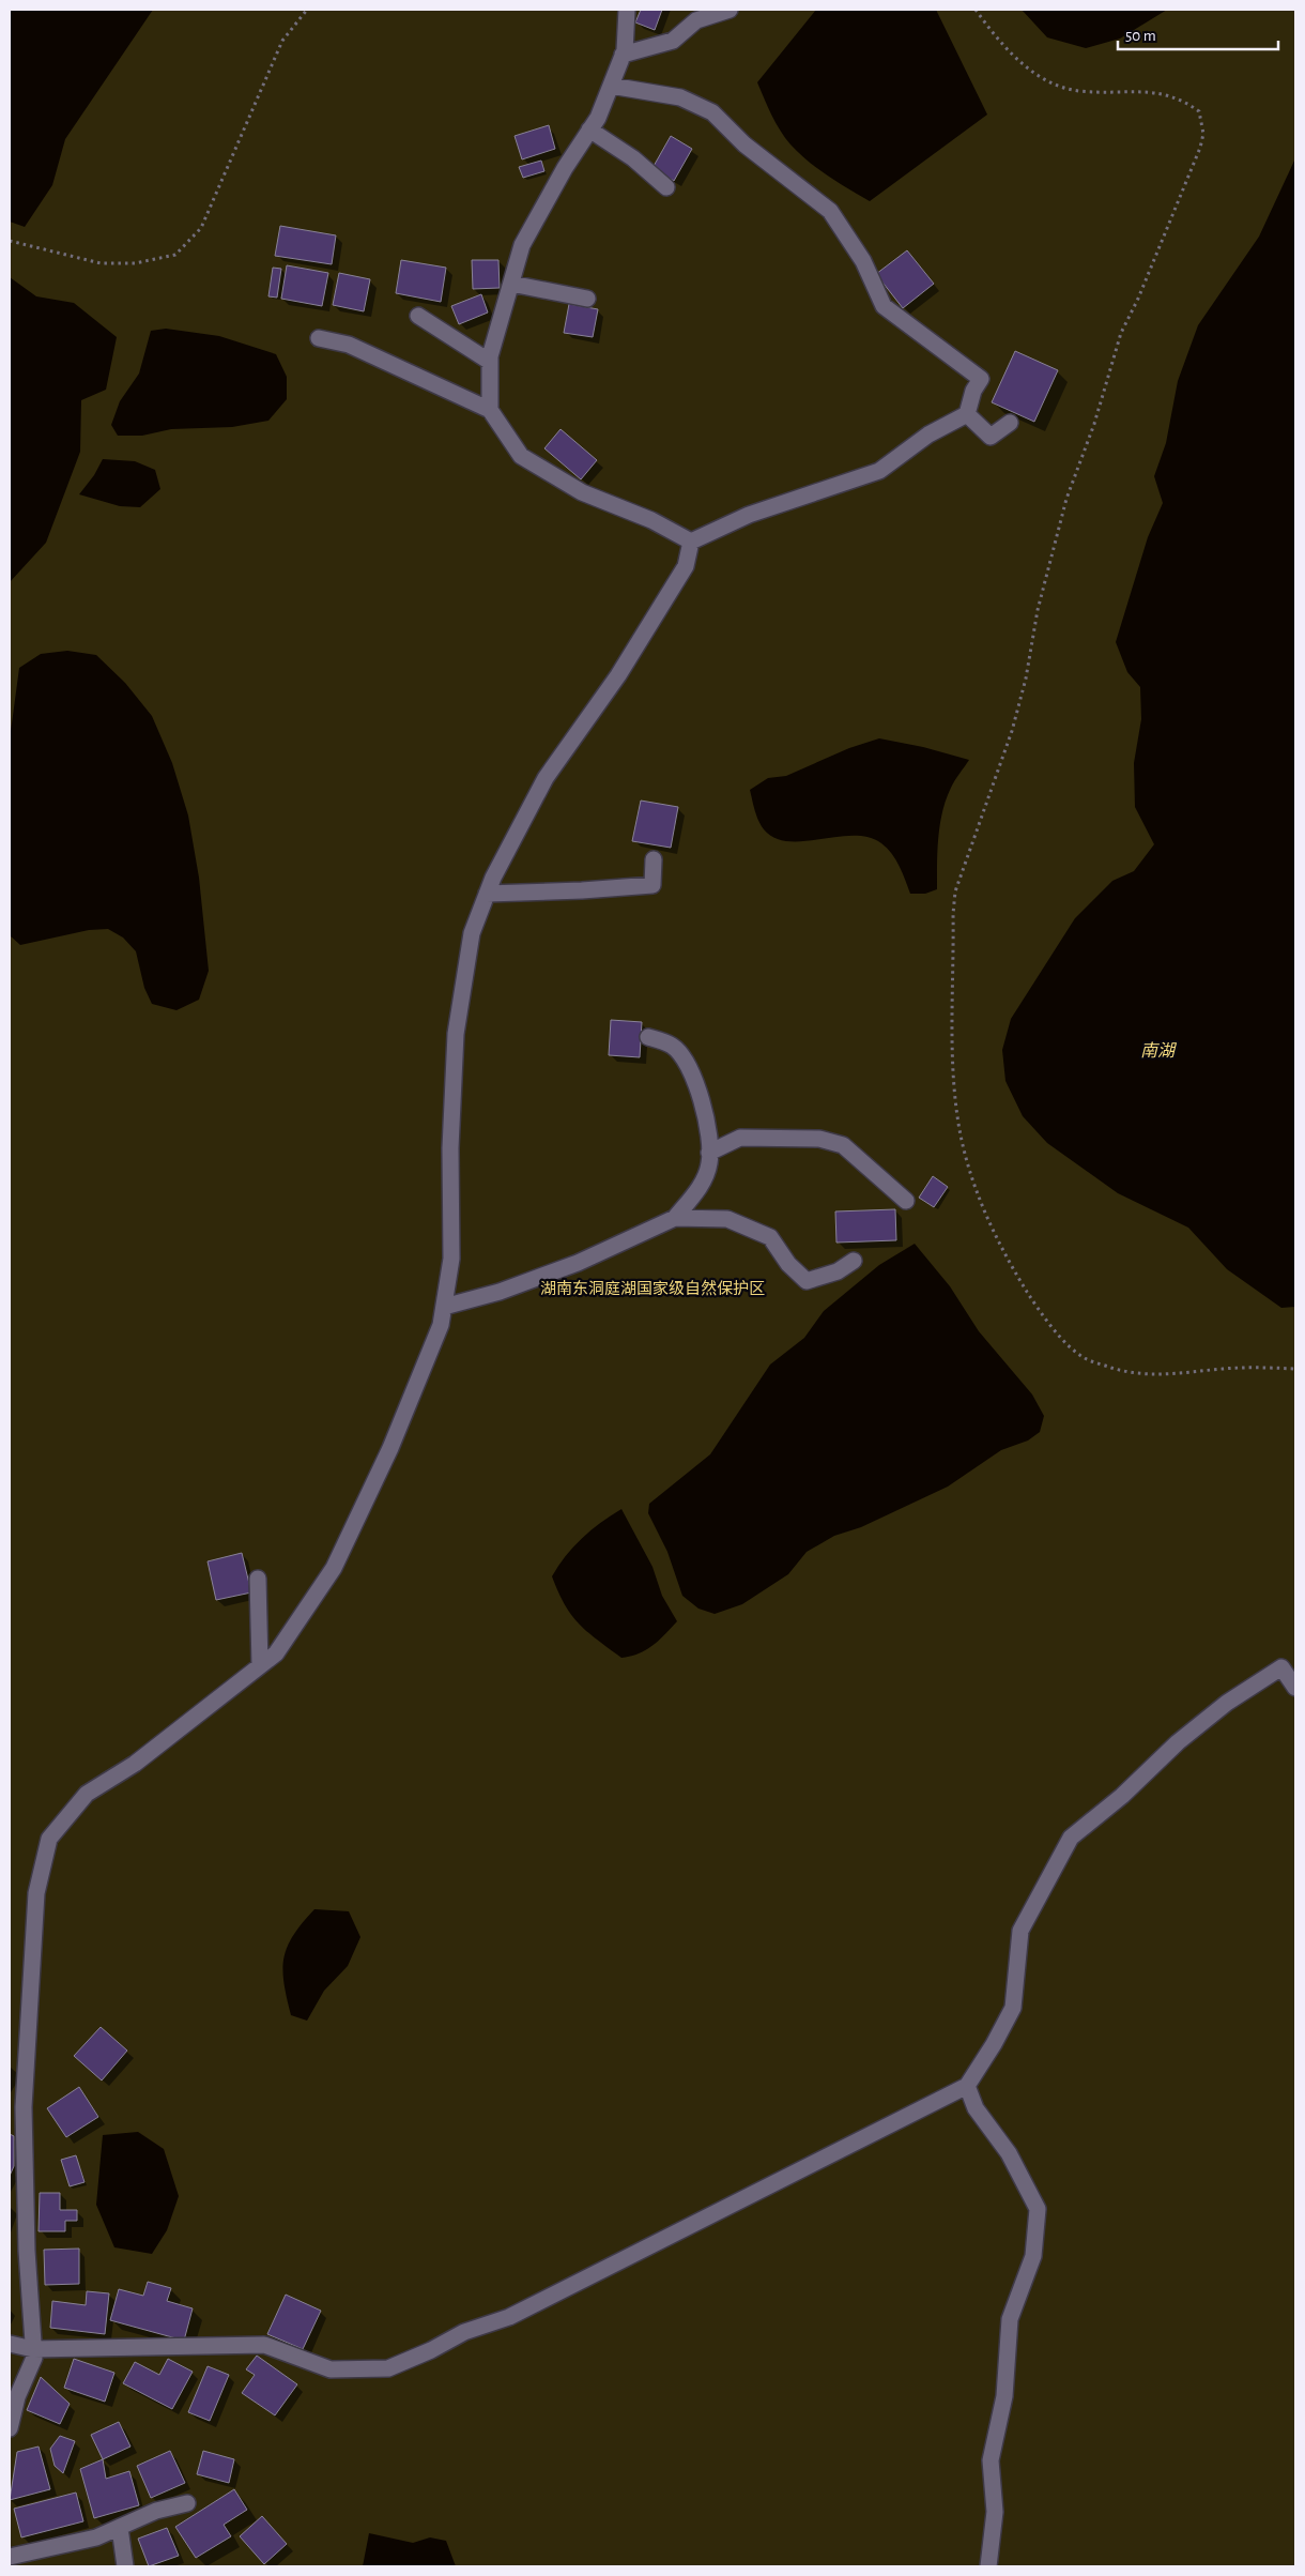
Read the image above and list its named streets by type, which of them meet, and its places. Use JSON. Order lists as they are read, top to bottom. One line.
{"water":["南湖"],"parks":["湖南东洞庭湖国家级自然保护区"],"scale_bar":"50 m"}
